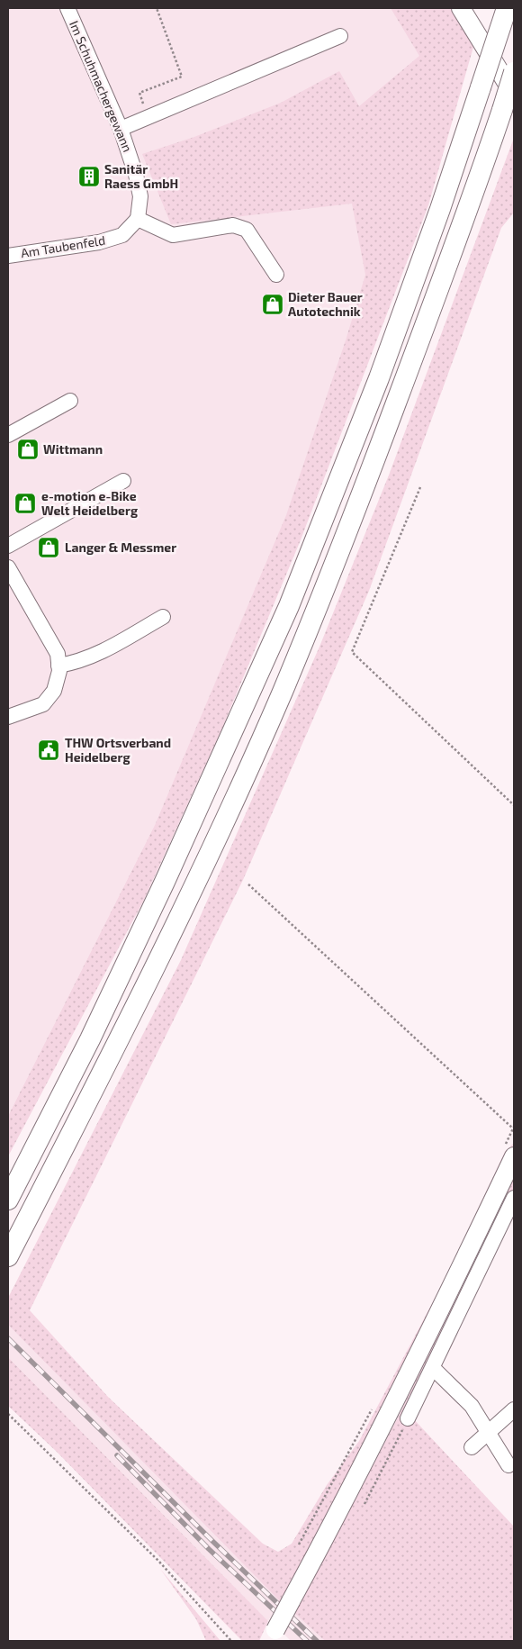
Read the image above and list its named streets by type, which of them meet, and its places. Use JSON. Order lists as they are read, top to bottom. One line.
{"streets":{"street":["Im Schuhmachergewann","Am Taubenfeld"]},"crossings":[["Im Schuhmachergewann","Am Taubenfeld"]],"places":{"building":["Sanitär Raess GmbH"],"shop":["Dieter Bauer Autotechnik","Wittmann","e-motion e-Bike Welt Heidelberg","Langer & Messmer"],"public building":["THW Ortsverband Heidelberg"]}}
